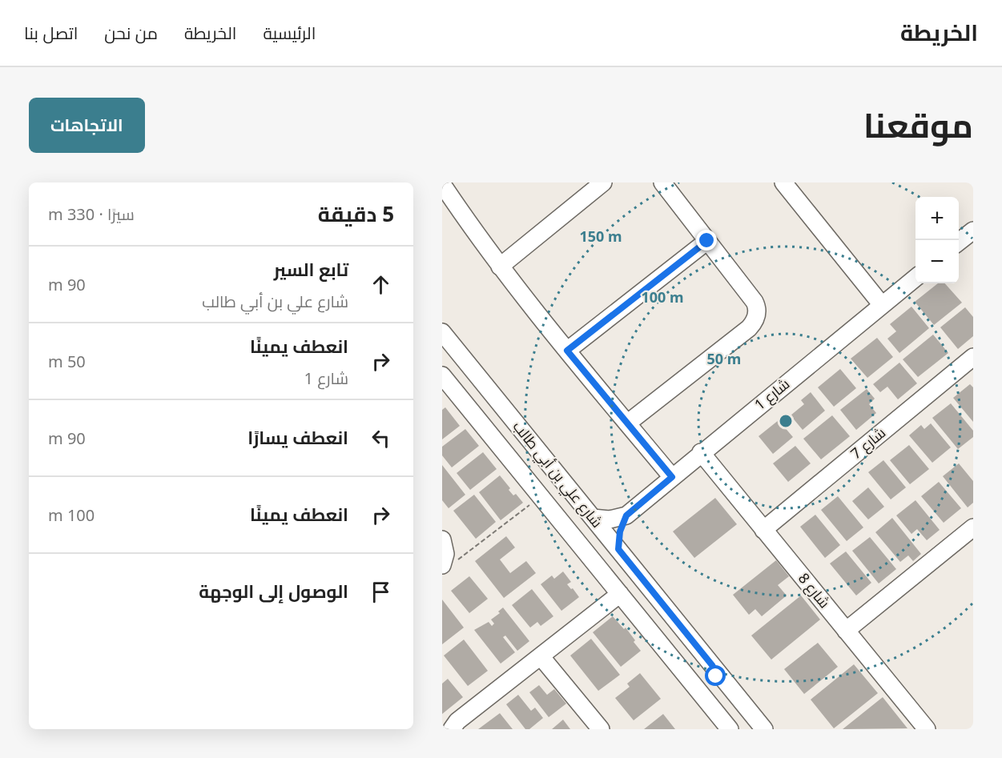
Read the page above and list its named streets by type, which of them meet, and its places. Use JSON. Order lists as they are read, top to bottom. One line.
{"streets":{"street":["شارع 1","شارع 7","شارع علي بن أبي طالب","شارع 8"]},"crossings":[["شارع 1","شارع 8"],["شارع 7","شارع 8"]],"page":{"header":"الخريطة","nav":["الرئيسية","الخريطة","من نحن","اتصل بنا"],"title":"موقعنا","buttons":"الاتجاهات","heading":["5 دقيقة","سيرًا · 330 m"],"map_buttons":["+","−"],"list":[["تابع السير","شارع علي بن أبي طالب","90 m"],["انعطف يمينًا","شارع 1","50 m"],["انعطف يسارًا","90 m"],["انعطف يمينًا","100 m"],"الوصول إلى الوجهة"]},"rings":["150 m","100 m","50 m"]}
